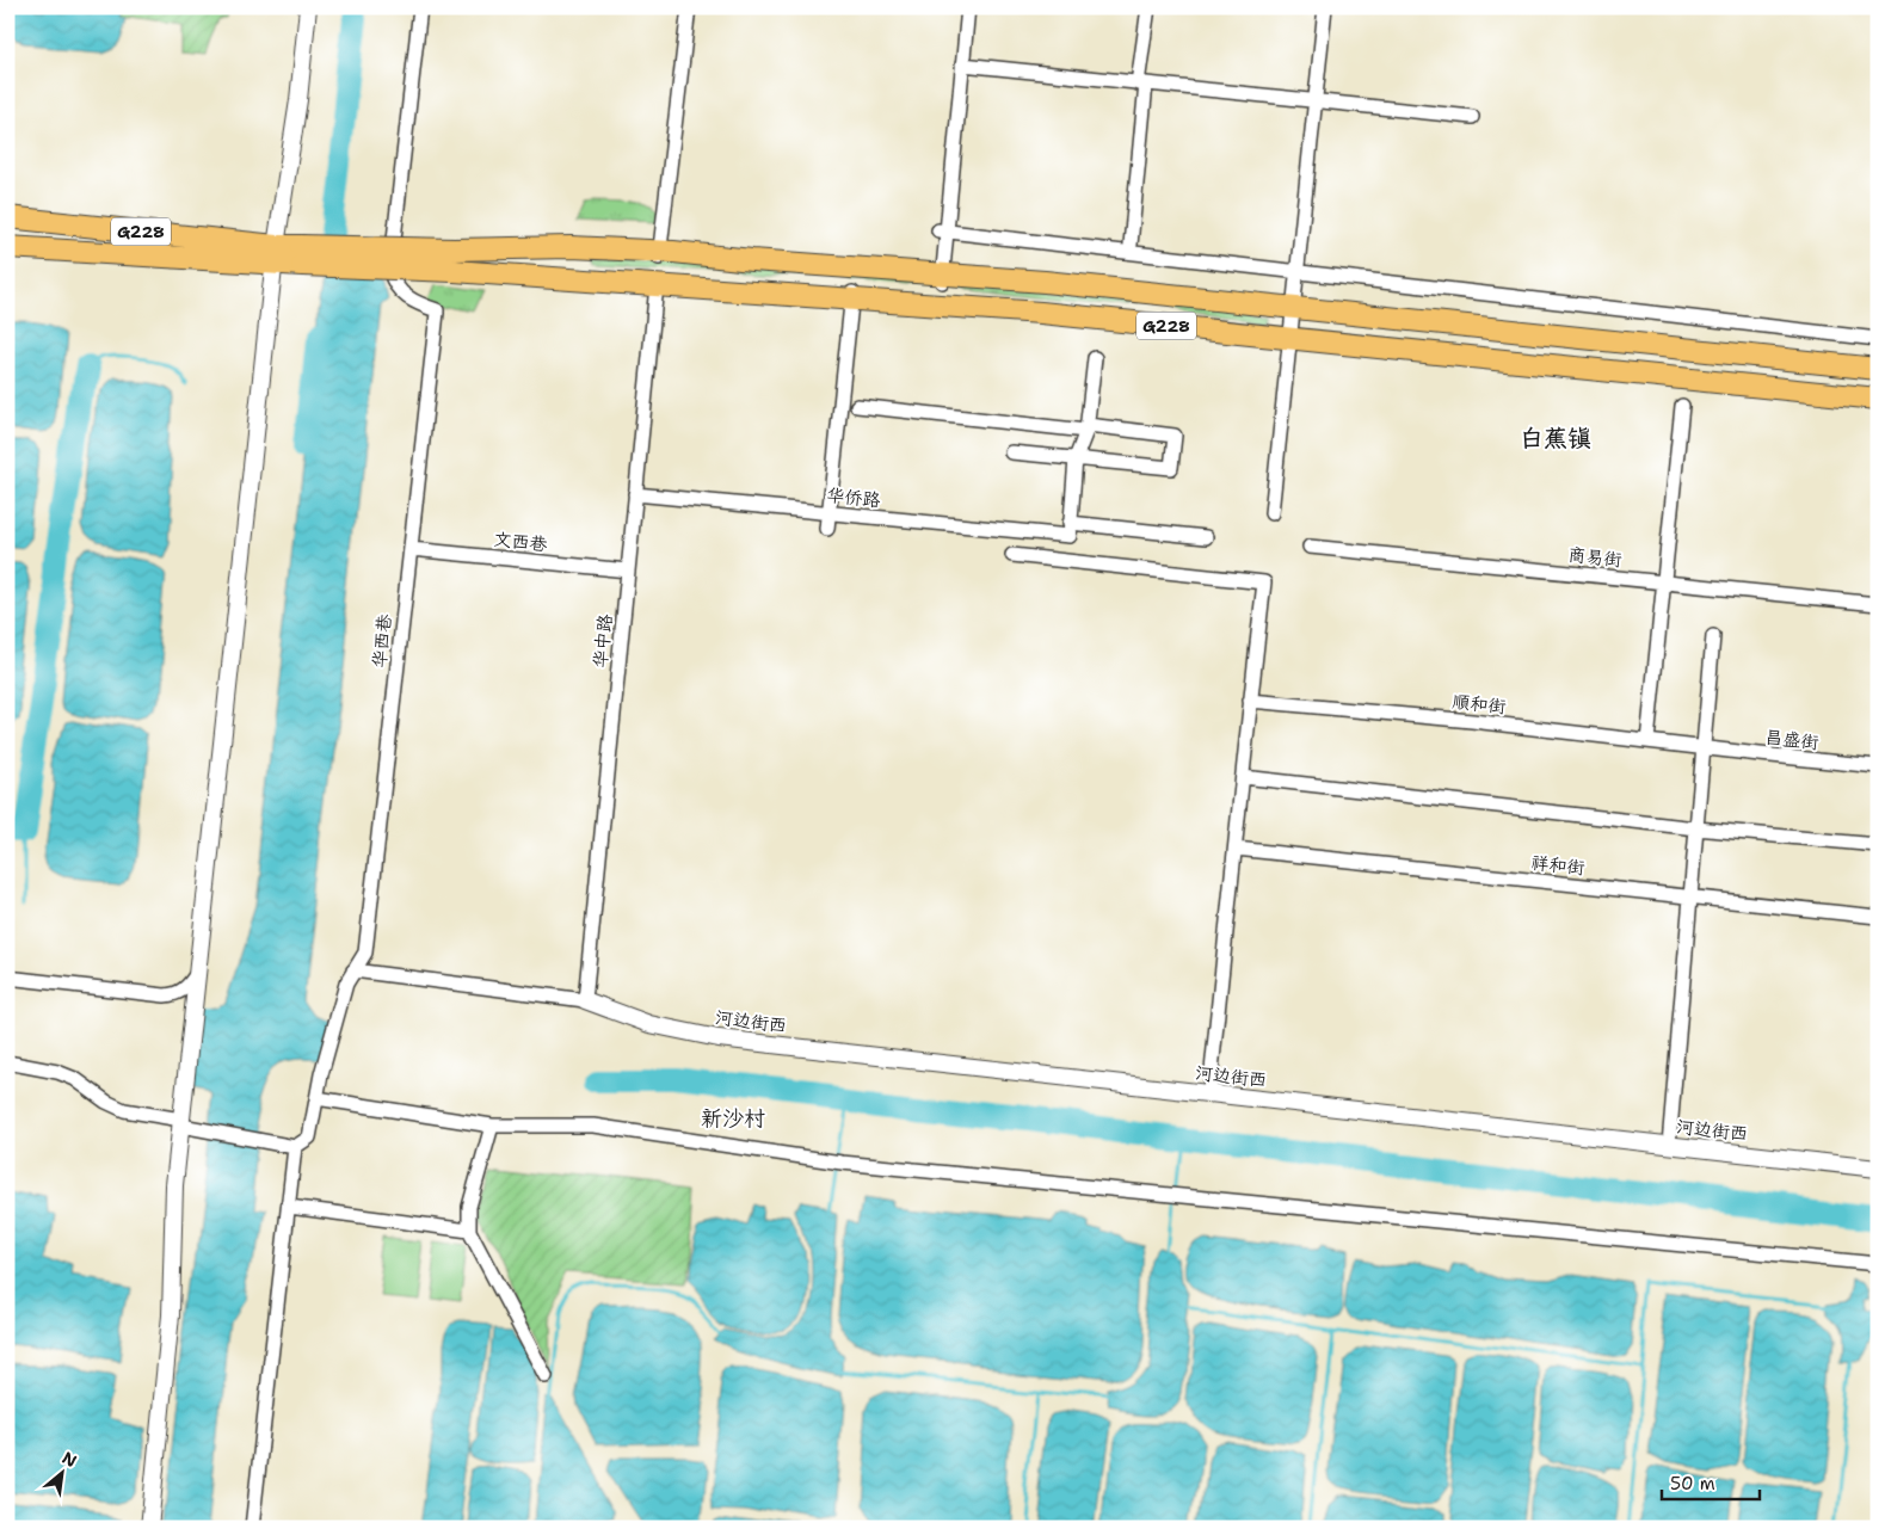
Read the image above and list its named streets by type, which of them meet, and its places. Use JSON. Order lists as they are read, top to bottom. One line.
{"streets":{"highway":["G228"],"street":["华侨路","文西巷","商易街","华西巷","华中路","順和街","昌盛街","祥和街","河边街西"]},"crossings":[["G228","华中路"],["华侨路","华中路"],["文西巷","华西巷"],["文西巷","华中路"],["华中路","河边街西"],["順和街","昌盛街"]],"districts":["白蕉镇","新沙村"],"scale_bar":"50 m","north":"top right"}
